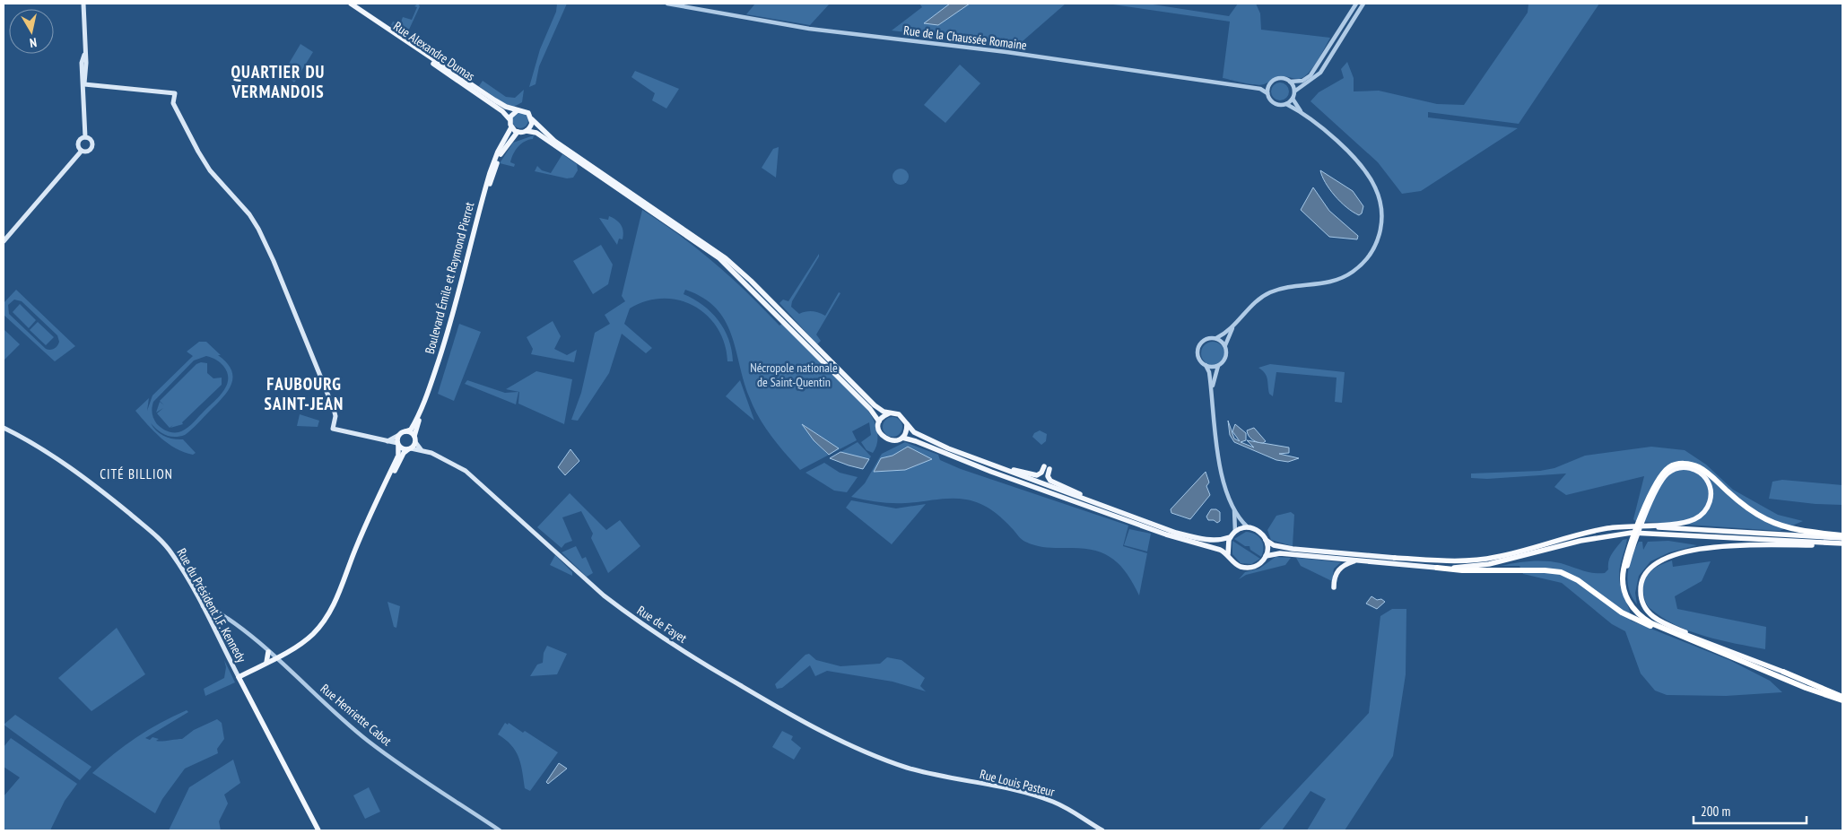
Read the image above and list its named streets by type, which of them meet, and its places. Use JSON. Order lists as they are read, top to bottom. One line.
{"streets":{"main road":["Rue Alexandre Dumas","Boulevard Émile et Raymond Pierret","Rue du Président J.F. Kennedy","Rue de Fayet","Rue Louis Pasteur"],"street":["Rue de la Chaussée Romaine","Rue Henriette Cabot"]},"crossings":[["Rue Alexandre Dumas","Boulevard Émile et Raymond Pierret"],["Boulevard Émile et Raymond Pierret","Rue de Fayet"],["Rue du Président J.F. Kennedy","Rue Henriette Cabot"],["Rue de Fayet","Rue Louis Pasteur"]],"districts":["QUARTIER DU VERMANDOIS","FAUBOURG SAINT-JEAN","CITÉ BILLION"],"parks":["Nécropole nationale de Saint-Quentin"],"scale_bar":"200 m","north":"bottom"}
